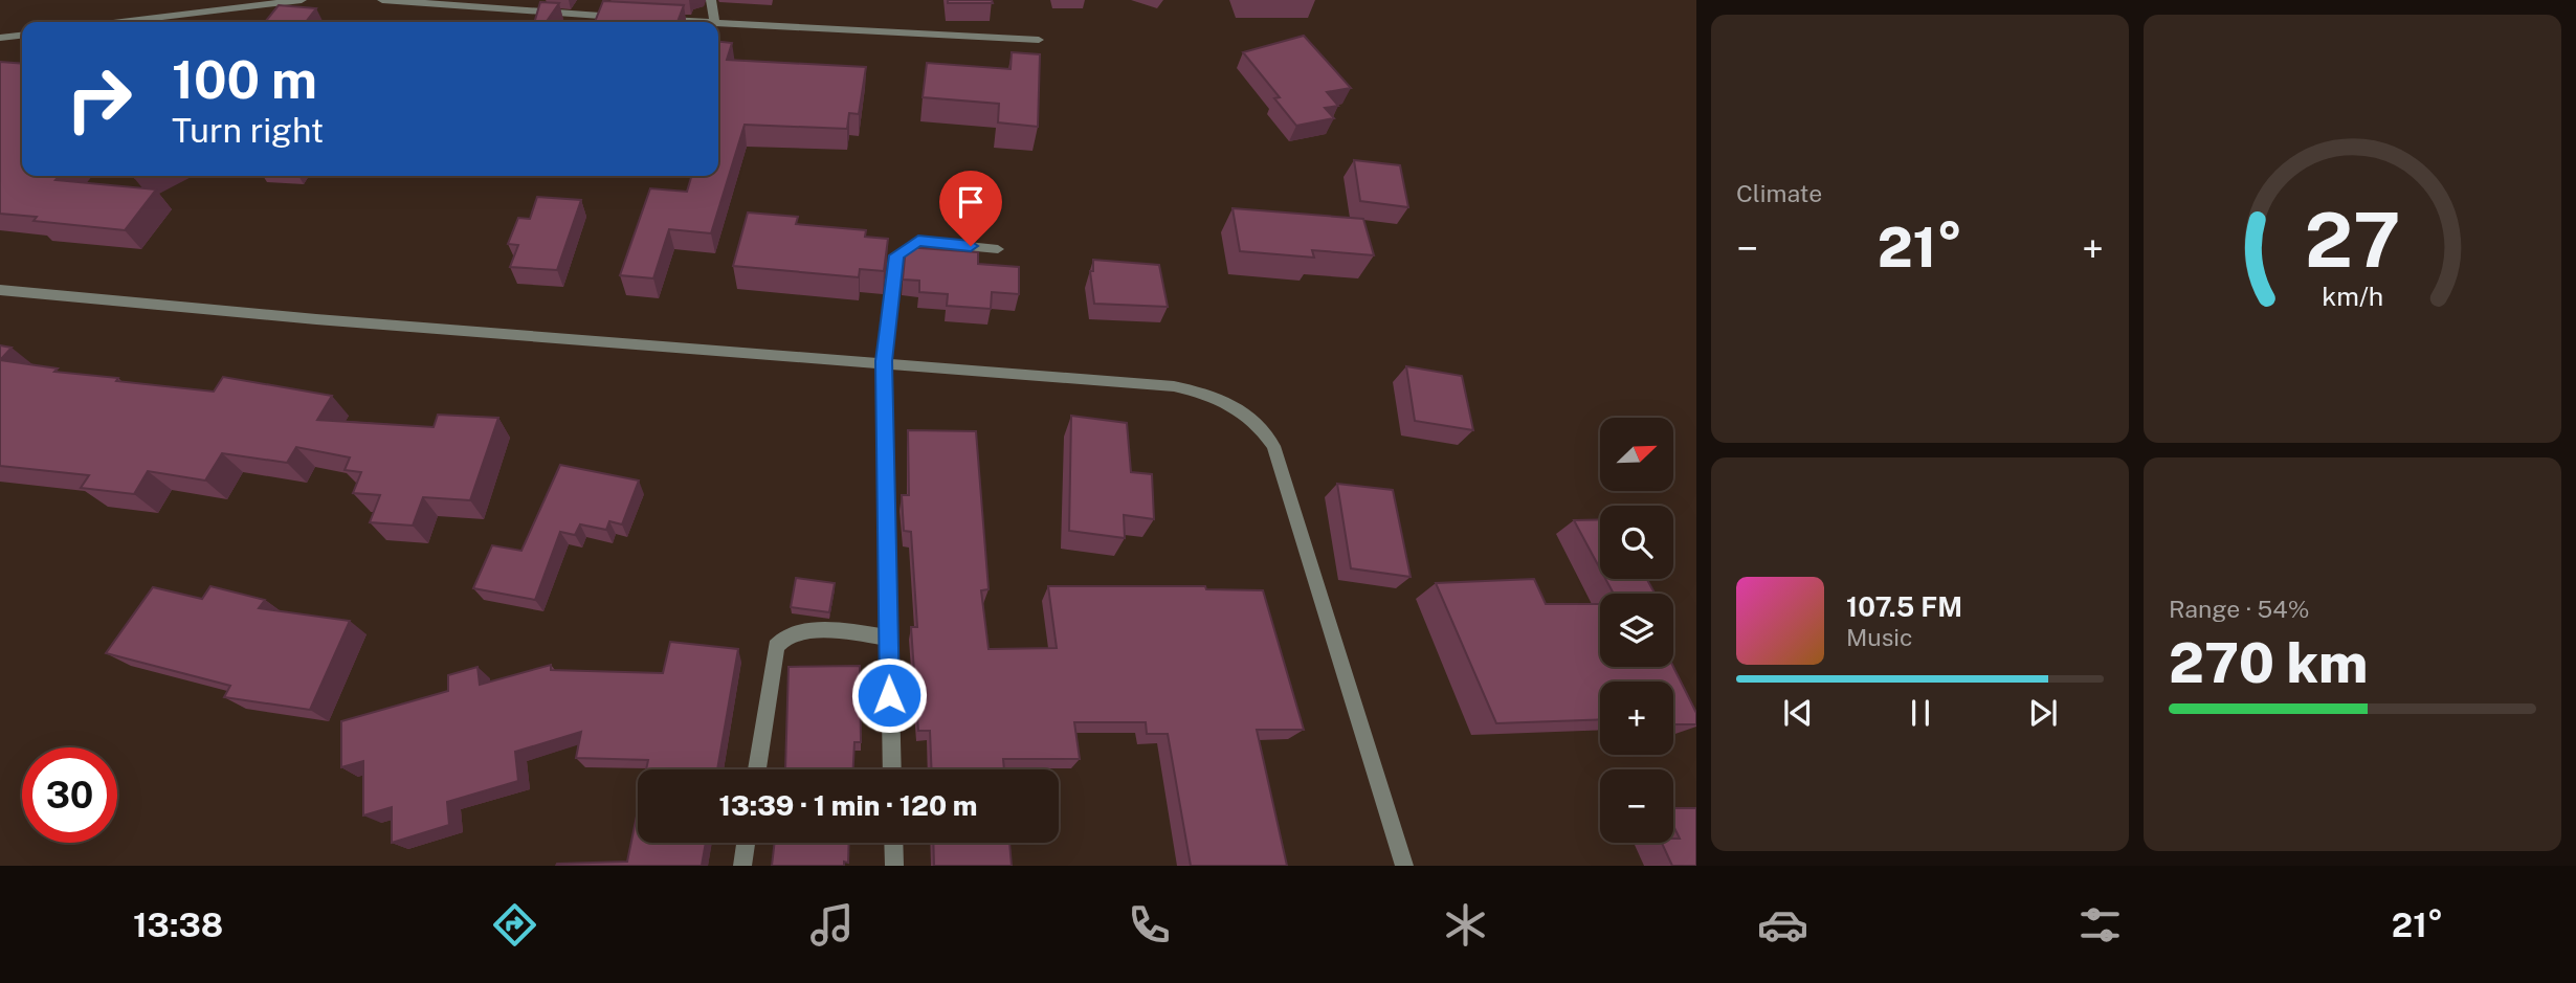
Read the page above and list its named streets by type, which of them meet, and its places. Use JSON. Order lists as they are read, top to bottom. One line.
{"north":"top right","page":{"tile":["Climate",["Range · 54%","270 km"]],"turn":["100 m","Turn right"],"heat":["−","21°","+"],"map_buttons":["+","−"],"song":["107.5 FM","Music"],"limit":"30","trip":"13:39 · 1 min · 120 m","tabs":["13:38","21°"],"gauge":["27","km/h"]}}
